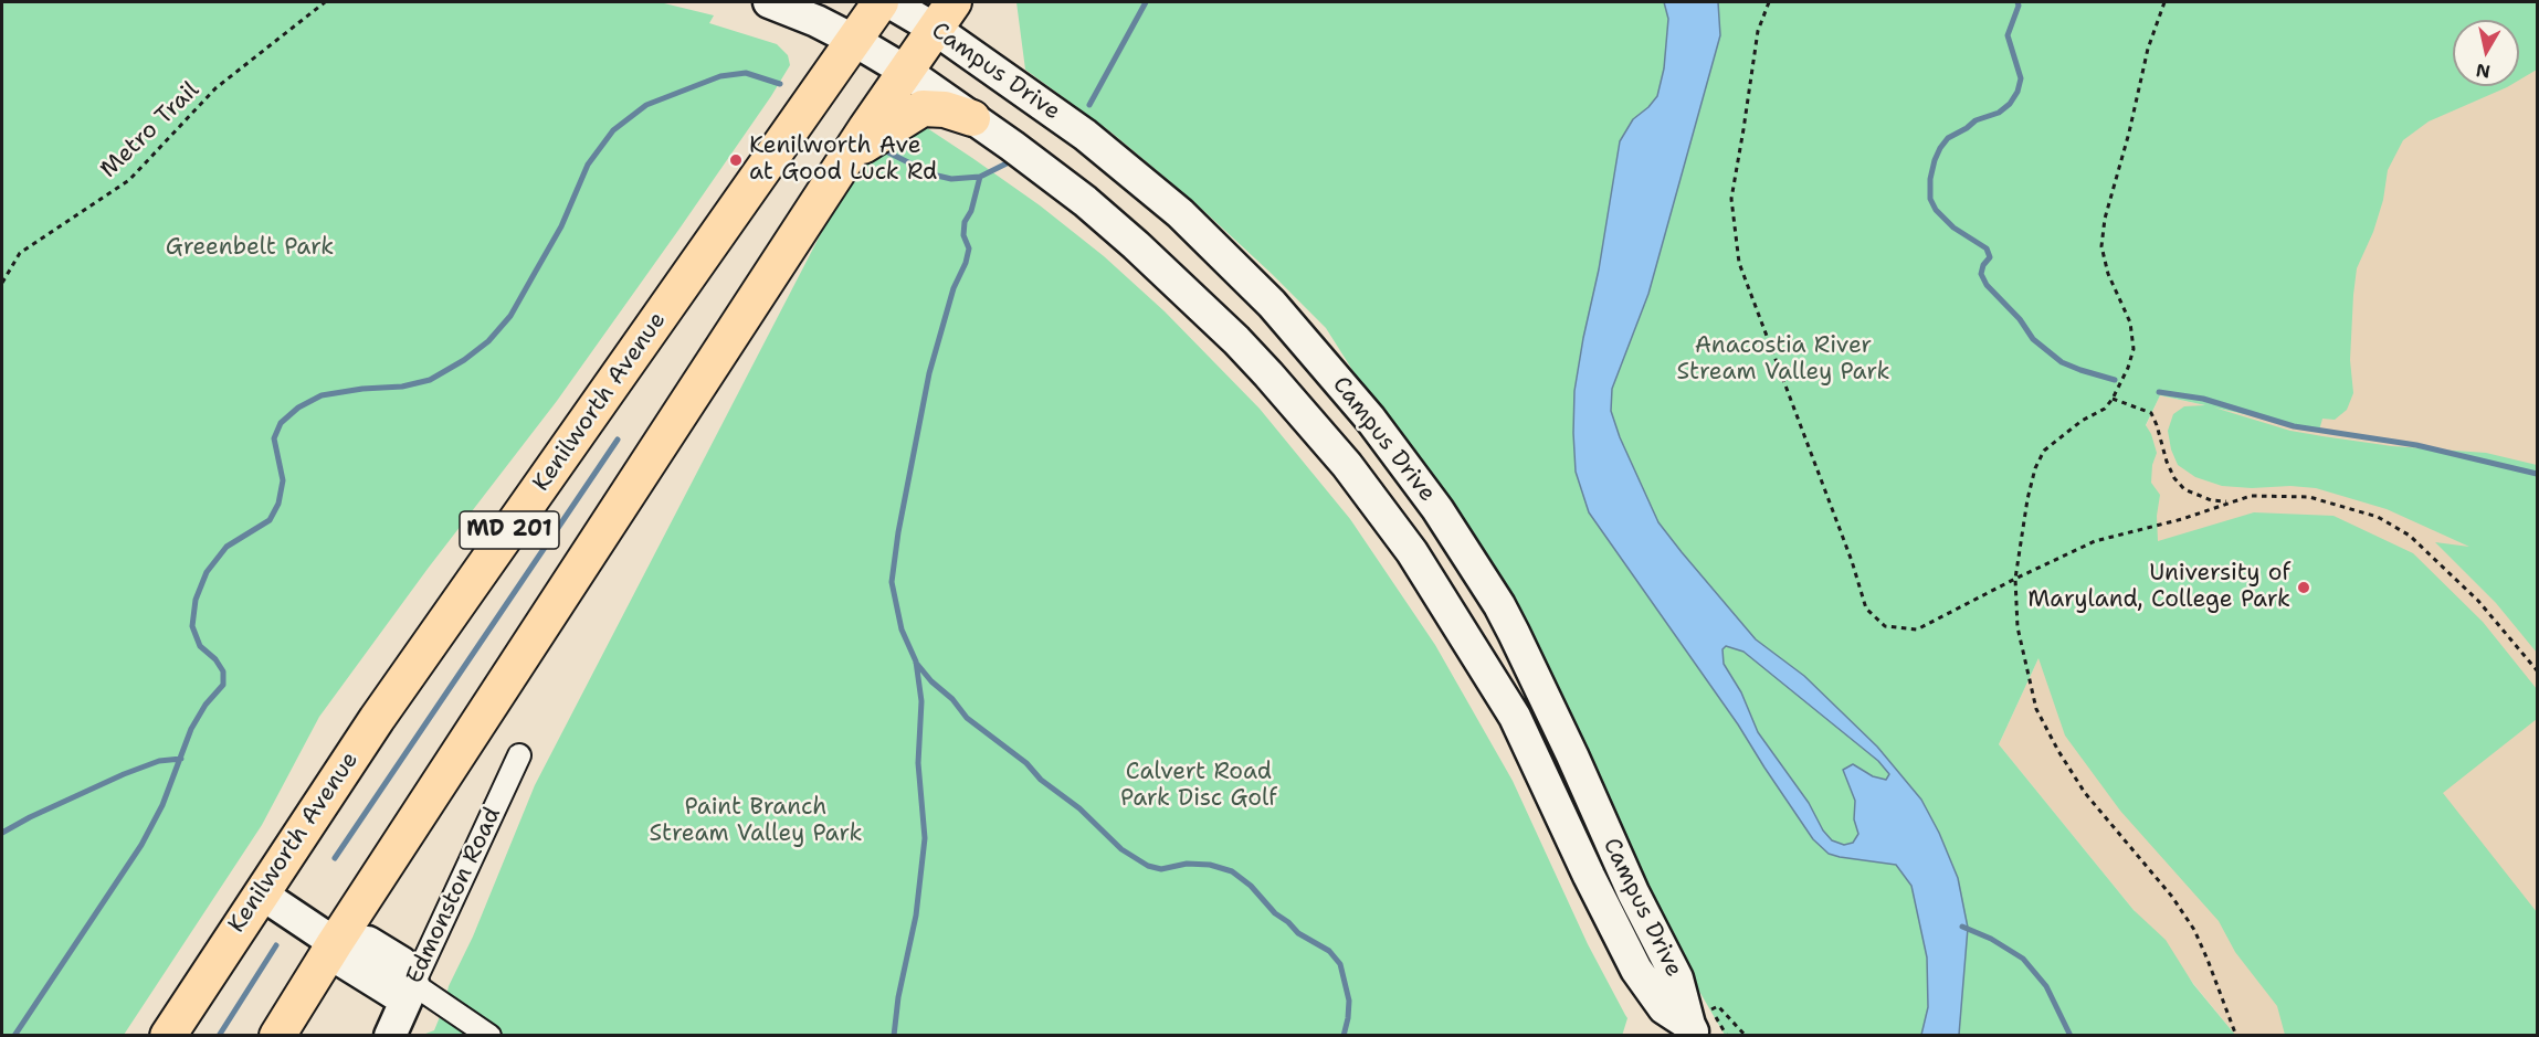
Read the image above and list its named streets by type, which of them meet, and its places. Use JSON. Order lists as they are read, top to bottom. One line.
{"streets":{"main road":["Campus Drive","Kenilworth Avenue","MD 201","Edmonston Road"],"path":["Metro Trail"]},"crossings":[["Campus Drive","Kenilworth Avenue"],["Campus Drive","MD 201"]],"parks":["Greenbelt Park","Anacostia River Stream Valley Park","Calvert Road Park Disc Golf","Paint Branch Stream Valley Park"],"places":["Kenilworth Ave at Good Luck Rd","University of Maryland, College Park"],"north":"bottom"}
